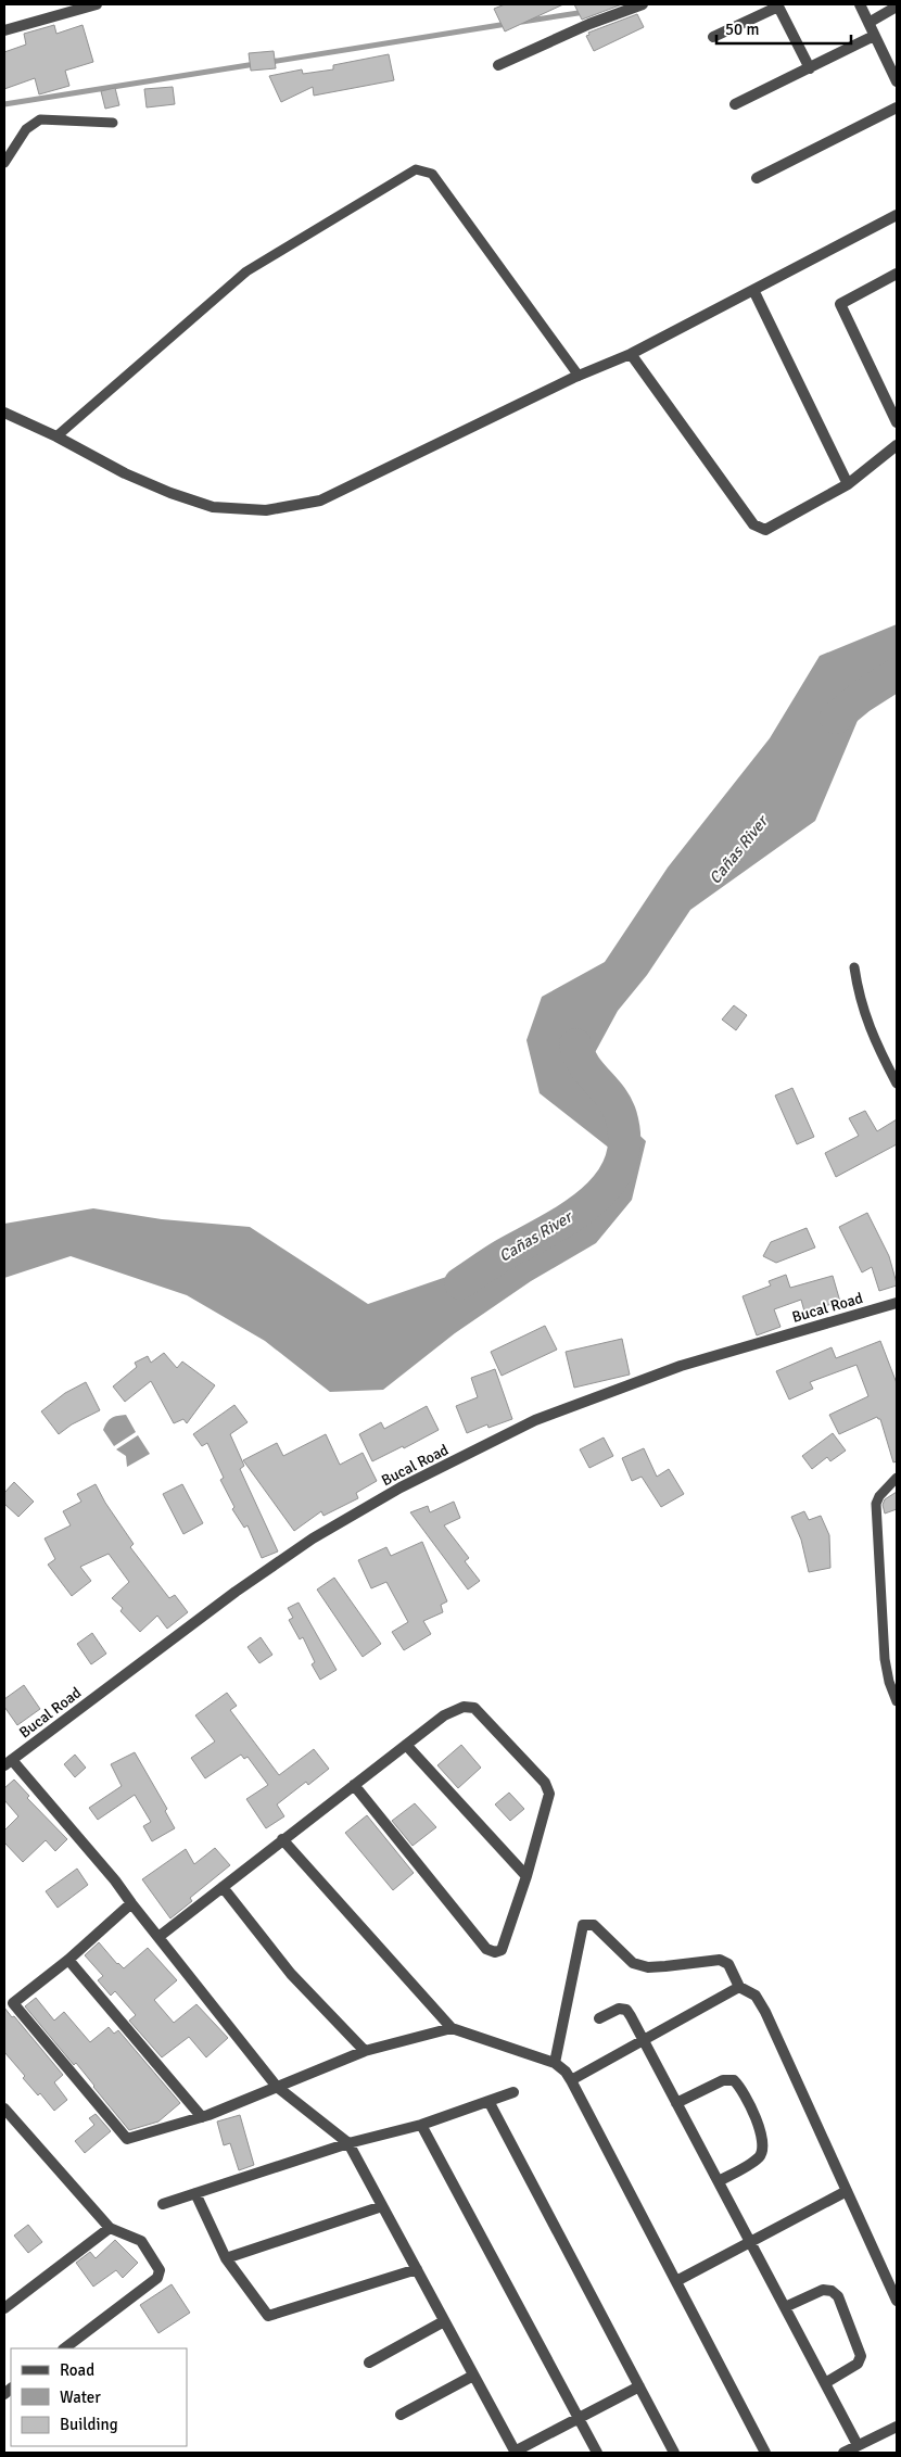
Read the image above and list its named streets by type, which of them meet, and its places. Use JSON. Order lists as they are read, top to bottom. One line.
{"streets":{"street":["Bucal Road"]},"water":["Cañas River"],"legend":["Road","Water","Building"],"scale_bar":"50 m"}
